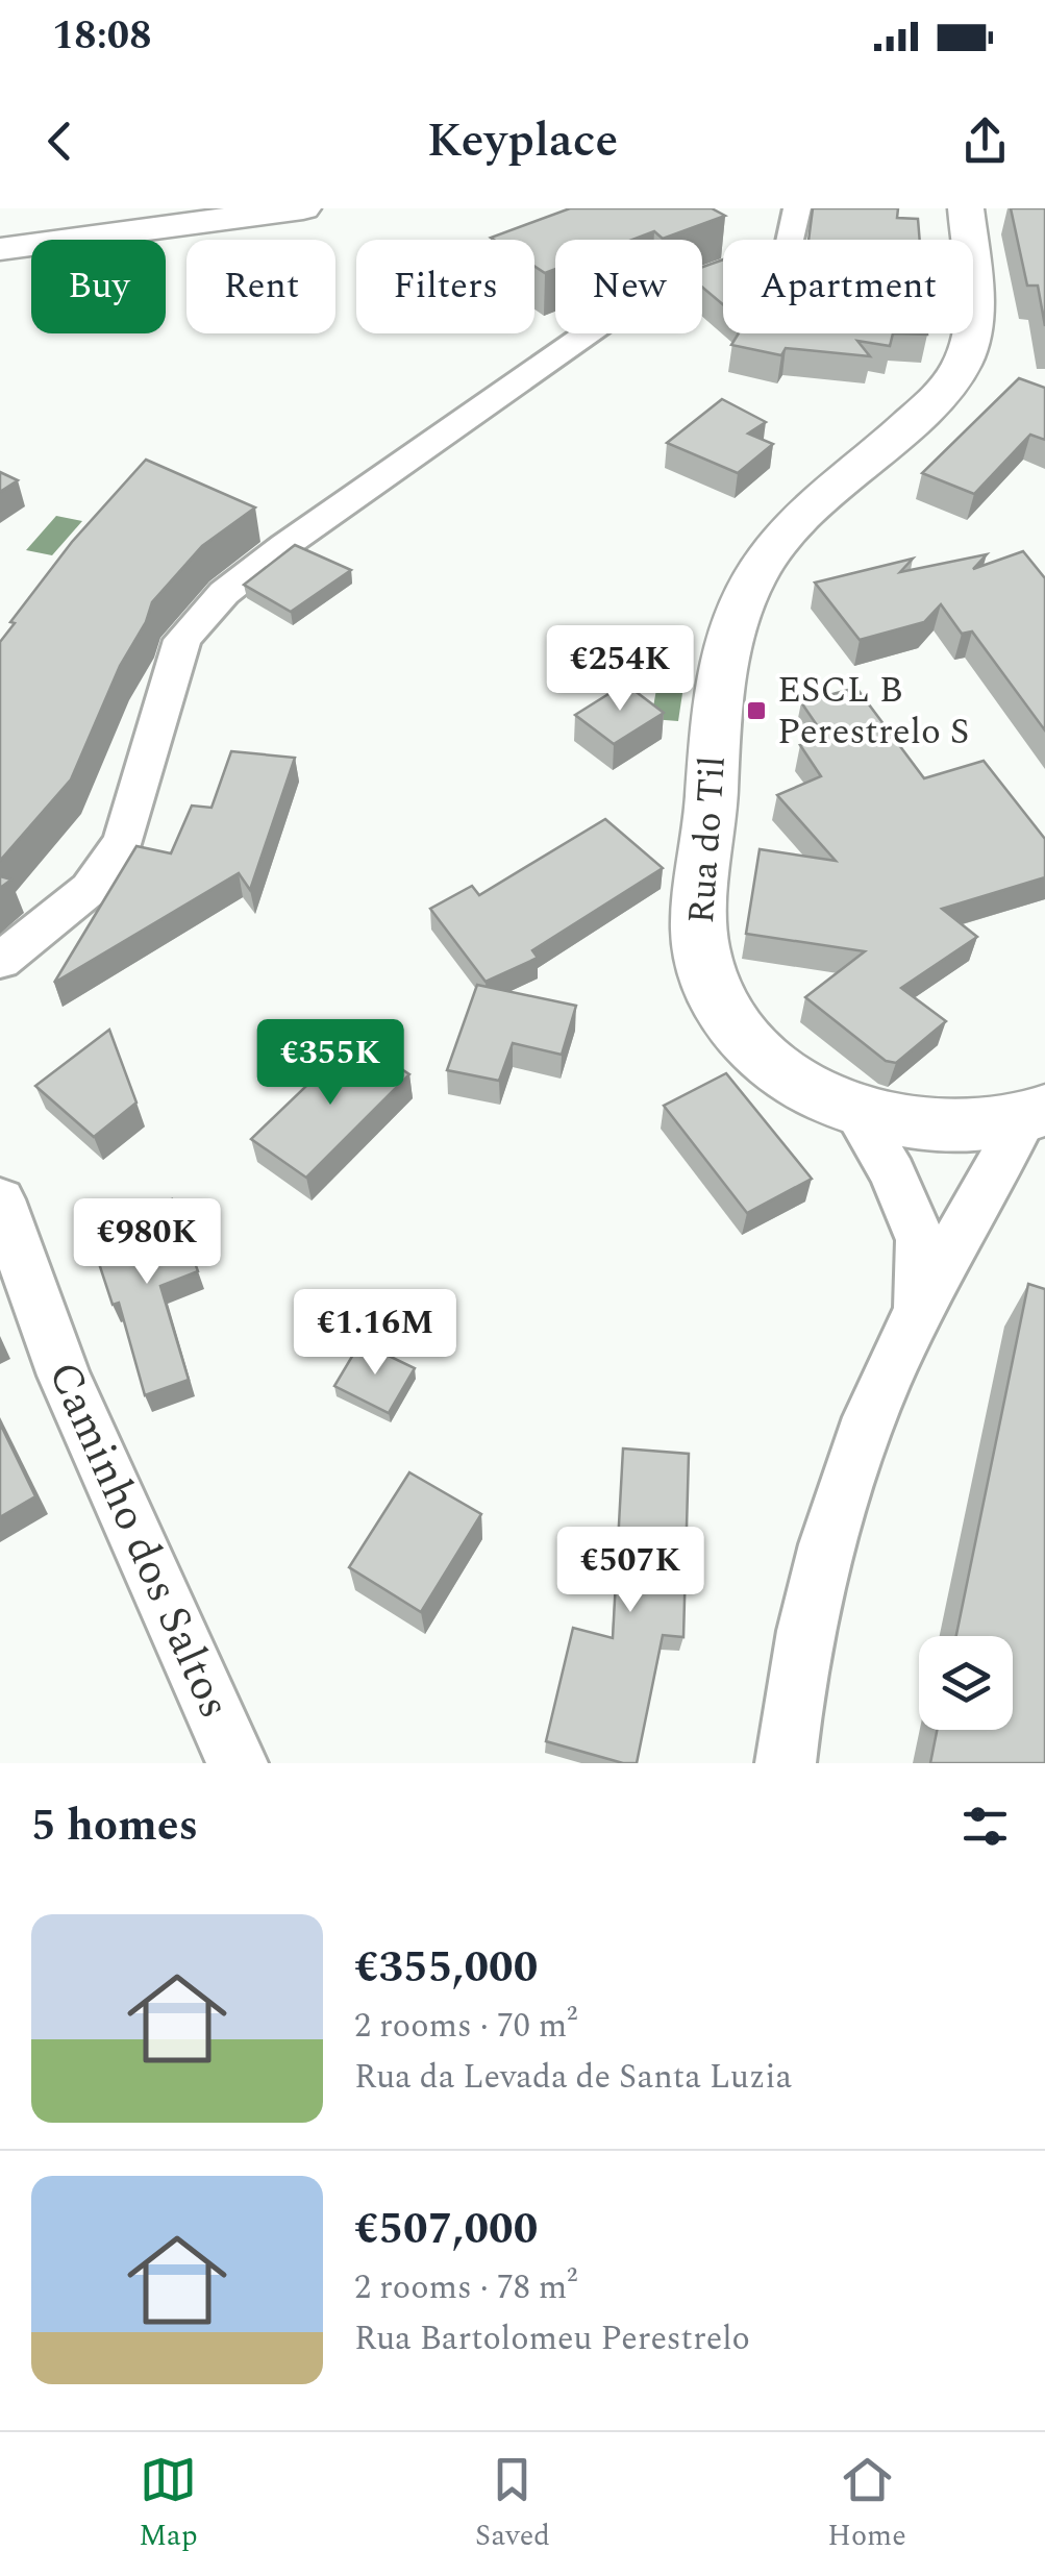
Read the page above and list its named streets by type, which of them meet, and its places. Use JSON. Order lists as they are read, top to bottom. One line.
{"streets":{"main road":["Rua do Til"],"street":["Caminho dos Saltos"]},"places":{"transit":["ESCL B Perestrelo S"]},"page":{"status":"18:08","header":"Keyplace","chip":["Buy","Rent","Filters","New","Apartment"],"price":["€254K","€355K","€980K","€1.16M","€507K"],"heading":"5 homes","list":[{"name":"€355,000","note":"2 rooms · 70 m² · Rua da Levada de Santa Luzia"},{"name":"€507,000","note":"2 rooms · 78 m² · Rua Bartolomeu Perestrelo"}],"tabs":["Map","Saved","Home"]}}
